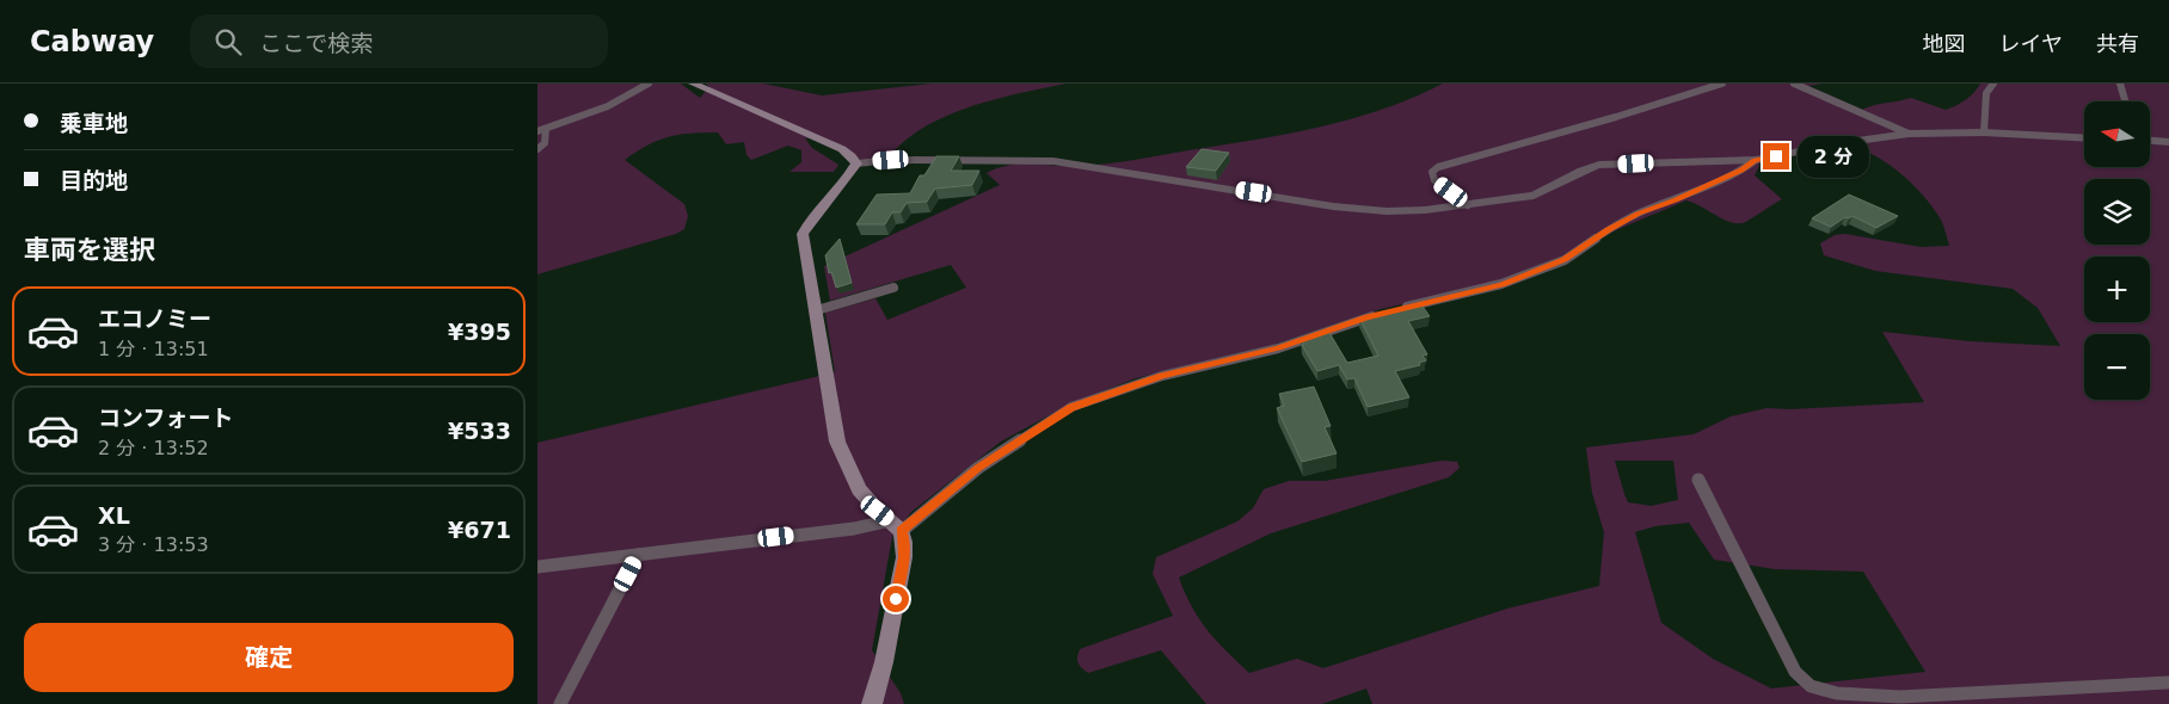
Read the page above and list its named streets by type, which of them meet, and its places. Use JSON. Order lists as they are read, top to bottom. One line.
{"north":"left","page":{"header":"Cabway","search":"ここで検索","nav":["地図","レイヤ","共有"],"banner":["乗車地","目的地"],"map_buttons":["+","−"],"bubble":"2 分","heading":"車両を選択","list":[{"name":"エコノミー","note":"1 分 · 13:51","value":"¥395"},{"name":"コンフォート","note":"2 分 · 13:52","value":"¥533"},{"name":"XL","note":"3 分 · 13:53","value":"¥671"}],"buttons":"確定"}}
